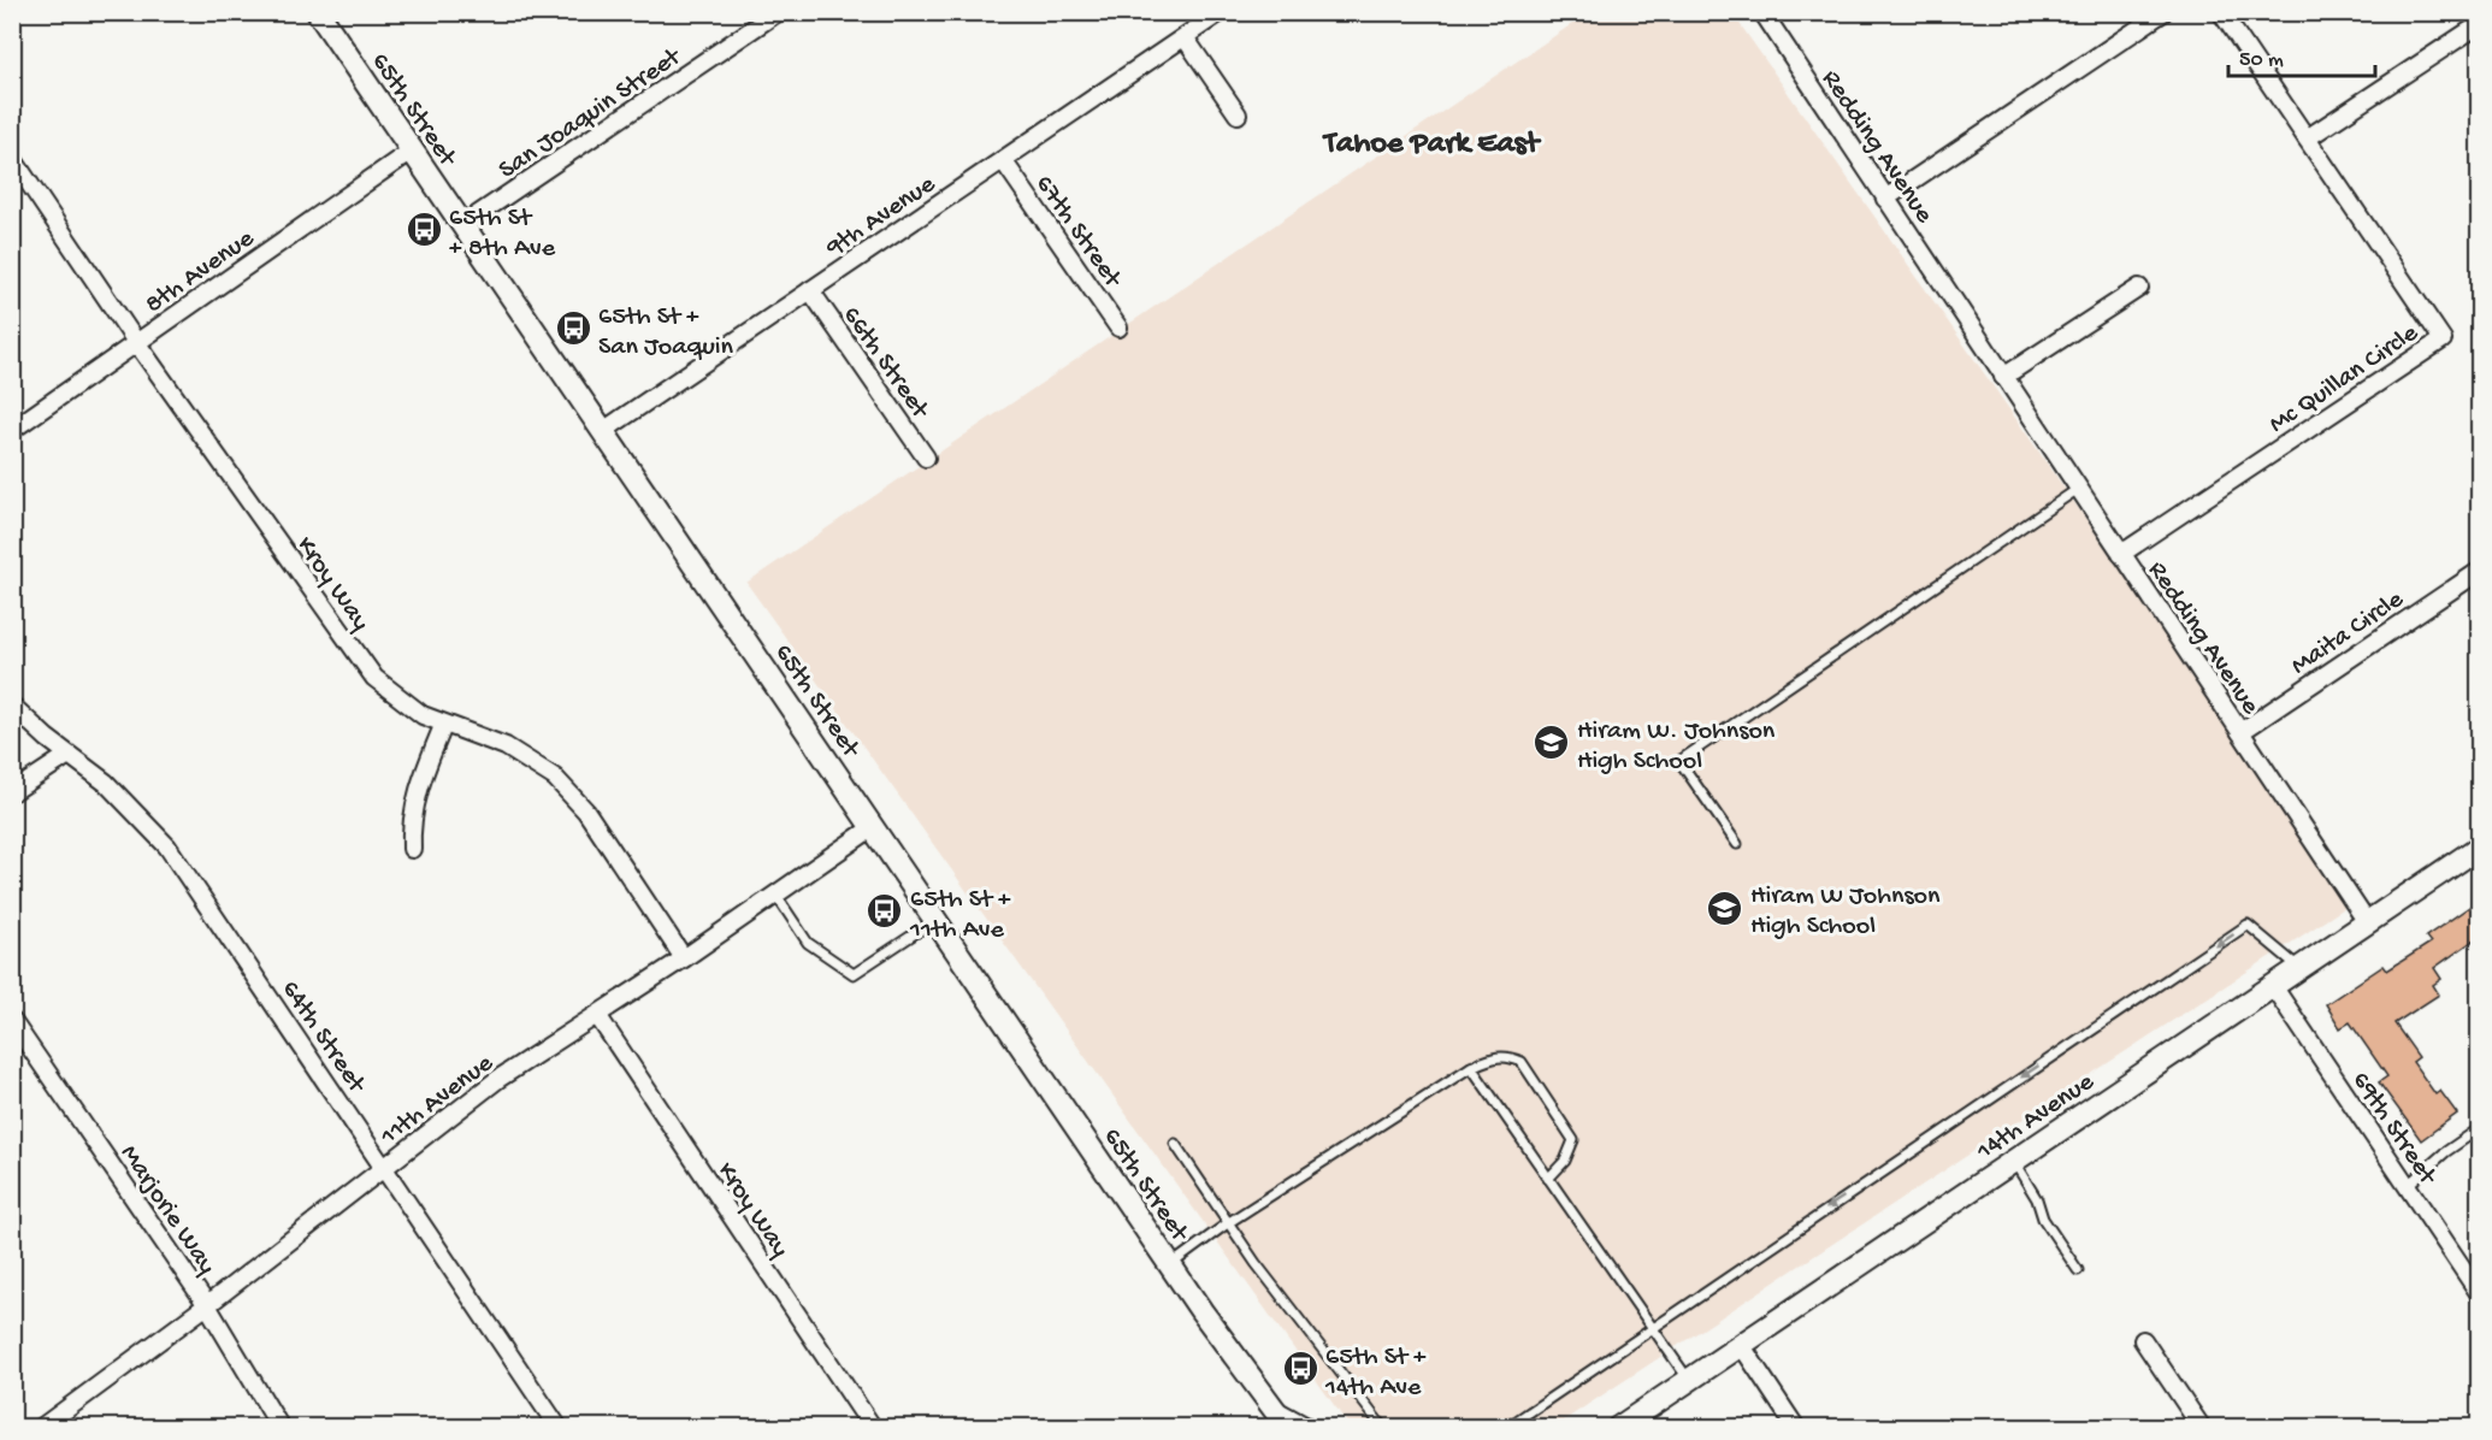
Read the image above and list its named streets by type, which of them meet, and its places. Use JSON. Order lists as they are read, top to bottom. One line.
{"streets":{"main road":["65th Street","14th Avenue"],"street":["San Joaquin Street","Redding Avenue","9th Avenue","67th Street","8th Avenue","66th Street","Mc Quillan Circle","Kroy Way","Maita Circle","64th Street","11th Avenue","69th Street","Marjorie Way"]},"crossings":[["65th Street","San Joaquin Street"],["65th Street","9th Avenue"],["65th Street","8th Avenue"],["65th Street","11th Avenue"],["Redding Avenue","Mc Quillan Circle"],["Redding Avenue","Maita Circle"],["Redding Avenue","14th Avenue"],["9th Avenue","67th Street"],["9th Avenue","66th Street"],["8th Avenue","Kroy Way"],["Kroy Way","11th Avenue"],["64th Street","11th Avenue"],["11th Avenue","Marjorie Way"],["14th Avenue","69th Street"]],"districts":["Tahoe Park East"],"places":{"bus stop":["65th St + 8th Ave","65th St + San Joaquin","65th St + 11th Ave","65th St + 14th Ave"],"school or university":["Hiram W. Johnson High School","Hiram W Johnson High School"]},"scale_bar":"50 m"}
